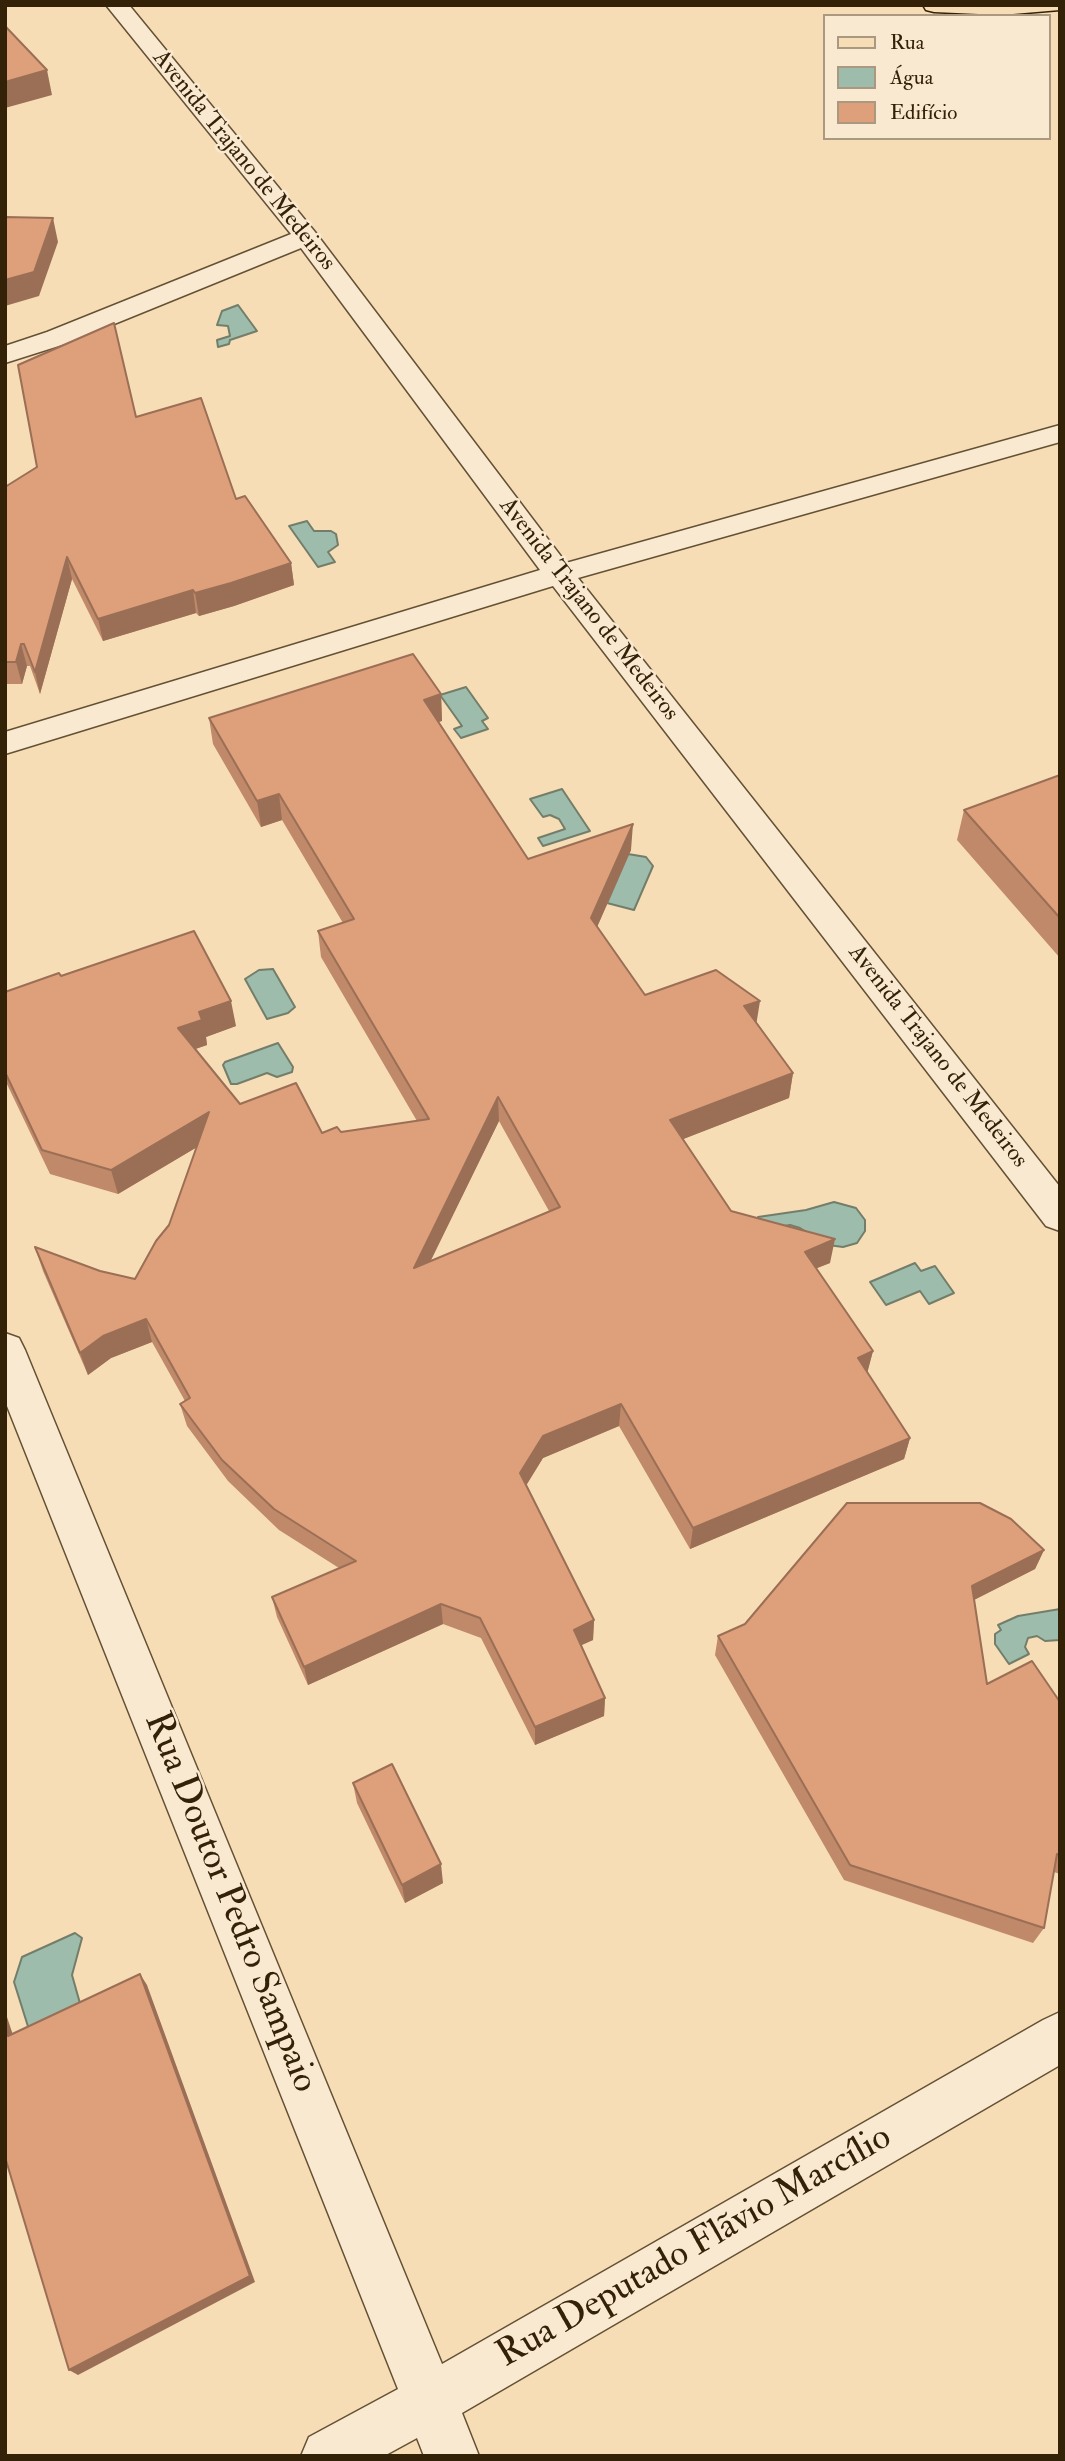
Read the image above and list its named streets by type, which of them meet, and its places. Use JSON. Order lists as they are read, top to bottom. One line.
{"streets":{"street":["Avenida Trajano de Medeiros","Rua Doutor Pedro Sampaio","Rua Deputado Flãvio Marcílio"]},"crossings":[["Rua Doutor Pedro Sampaio","Rua Deputado Flãvio Marcílio"]],"legend":["Rua","Água","Edifício"]}
